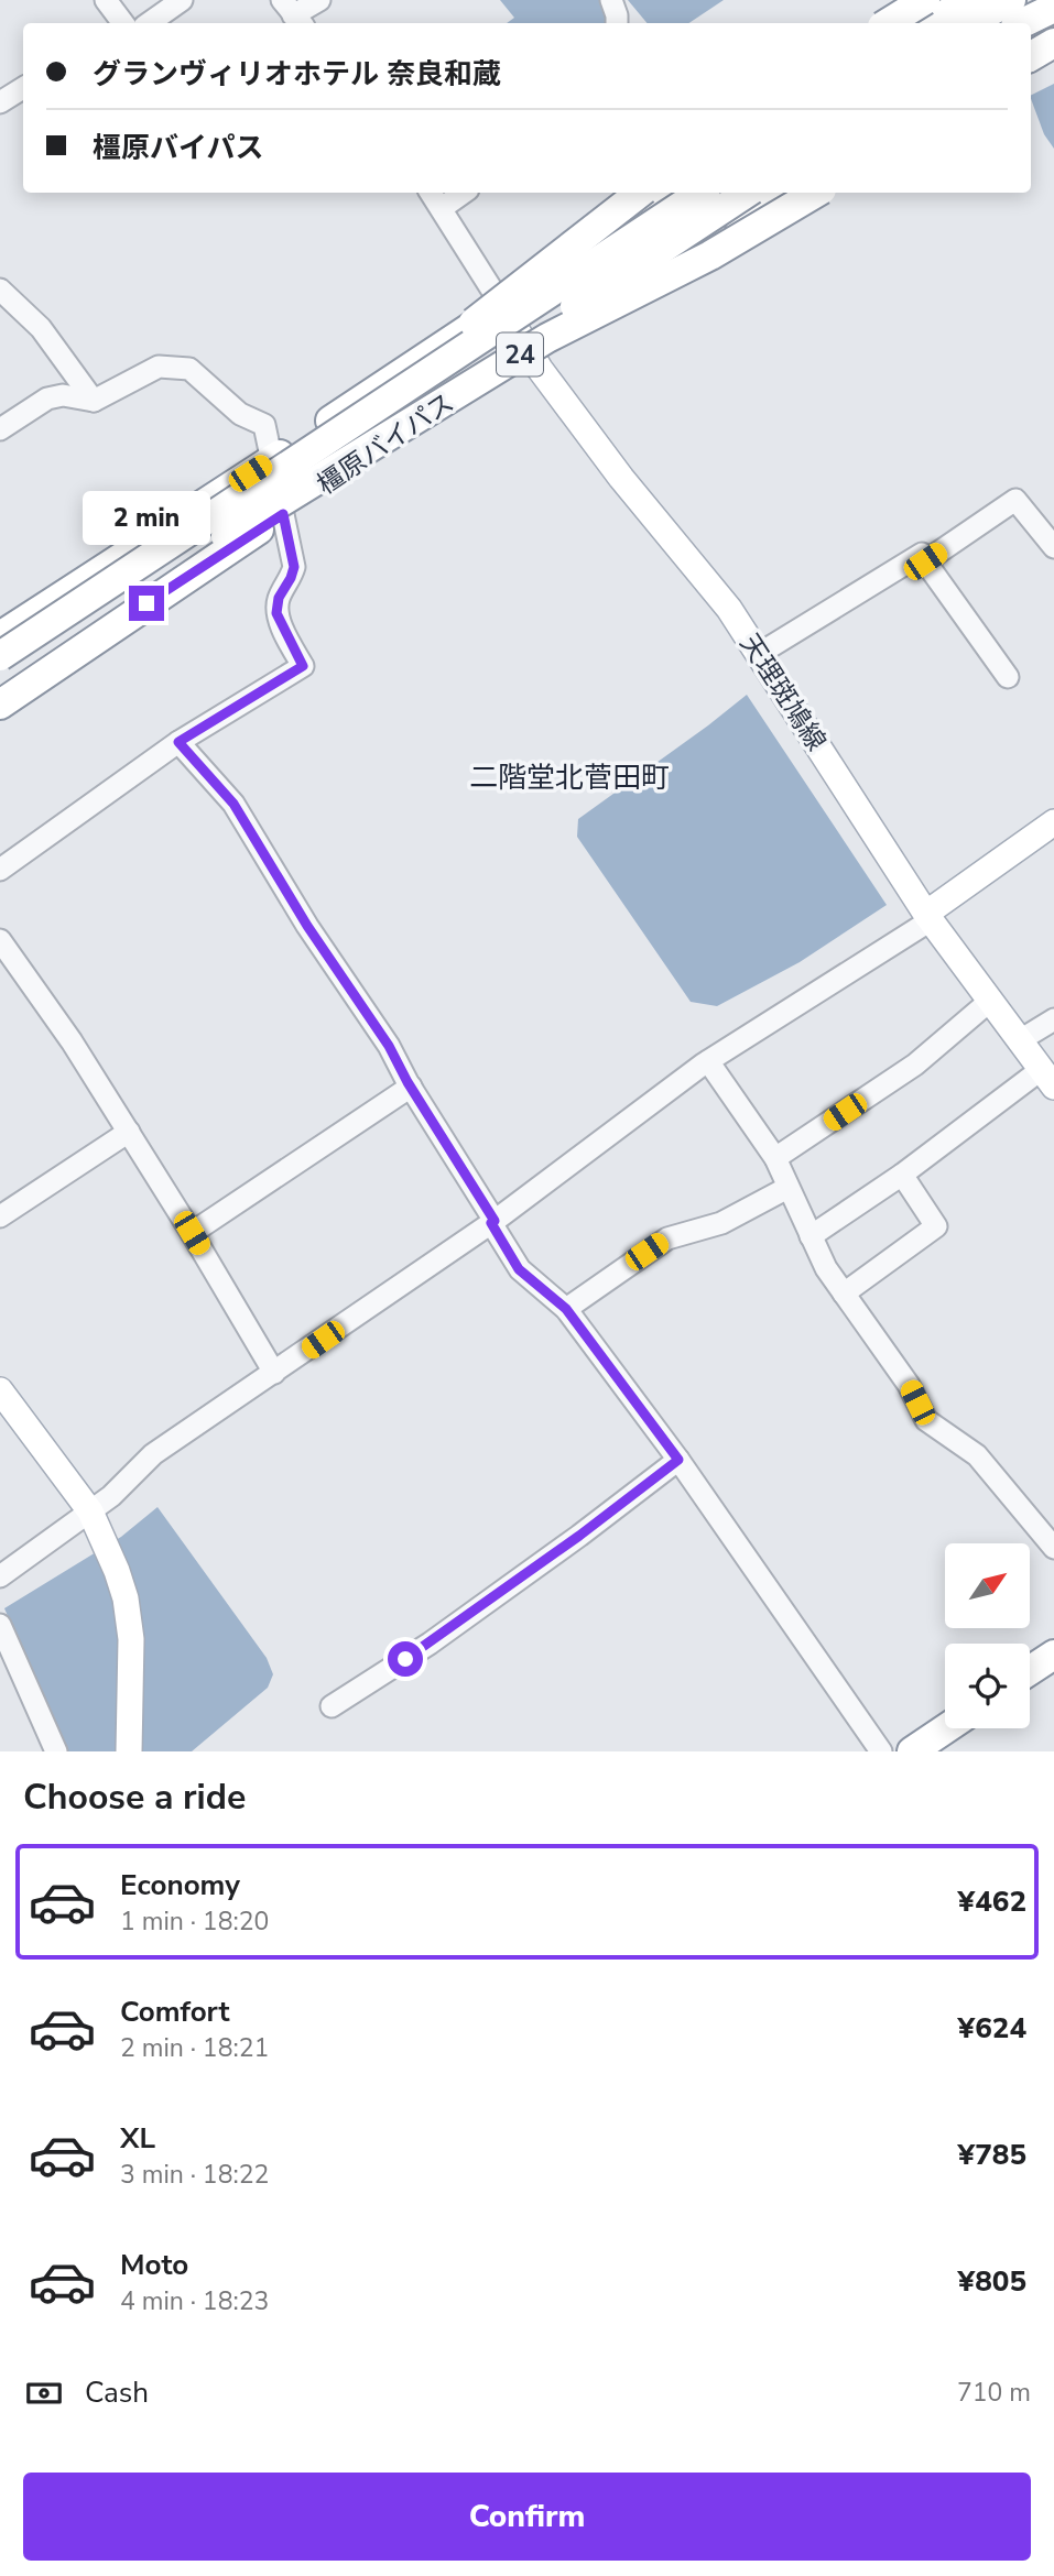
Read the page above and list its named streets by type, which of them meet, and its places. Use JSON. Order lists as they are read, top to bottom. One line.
{"streets":{"highway":["24","橿原バイパス"],"main road":["天理斑鳩線"]},"crossings":[["橿原バイパス","天理斑鳩線"]],"districts":["二階堂北菅田町"],"north":"top right","page":{"banner":["グランヴィリオホテル 奈良和蔵","橿原バイパス"],"bubble":"2 min","heading":"Choose a ride","list":[{"name":"Economy","note":"1 min · 18:20","value":"¥462"},{"name":"Comfort","note":"2 min · 18:21","value":"¥624"},{"name":"XL","note":"3 min · 18:22","value":"¥785"},{"name":"Moto","note":"4 min · 18:23","value":"¥805"}],"pay":["Cash","710 m"],"buttons":"Confirm"}}
